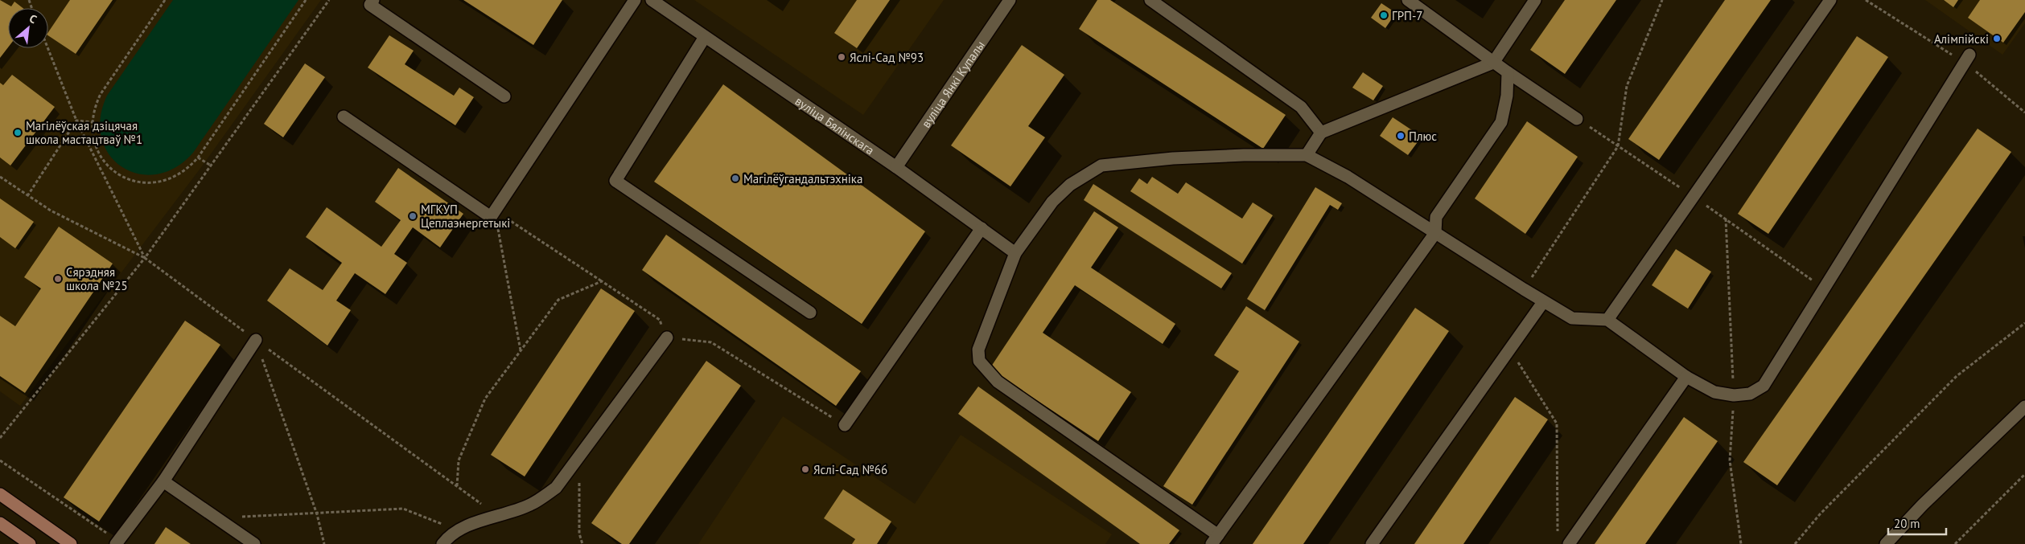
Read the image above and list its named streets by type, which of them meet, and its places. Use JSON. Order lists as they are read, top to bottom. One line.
{"streets":{"street":["вуліца Янкі Купалы","вуліца Бялінскага"]},"crossings":[["вуліца Янкі Купалы","вуліца Бялінскага"]],"places":["ГРП-7","Алімпійскі","Яслі-Сад №93","Магілёўская дзіцячая школа мастацтваў №1","Плюс","Магілёўгандальтэхніка","МГКУП Цеплаэнергетыкі","Сярэдняя школа №25","Яслі-Сад №66"],"scale_bar":"20 m","north":"top right"}
